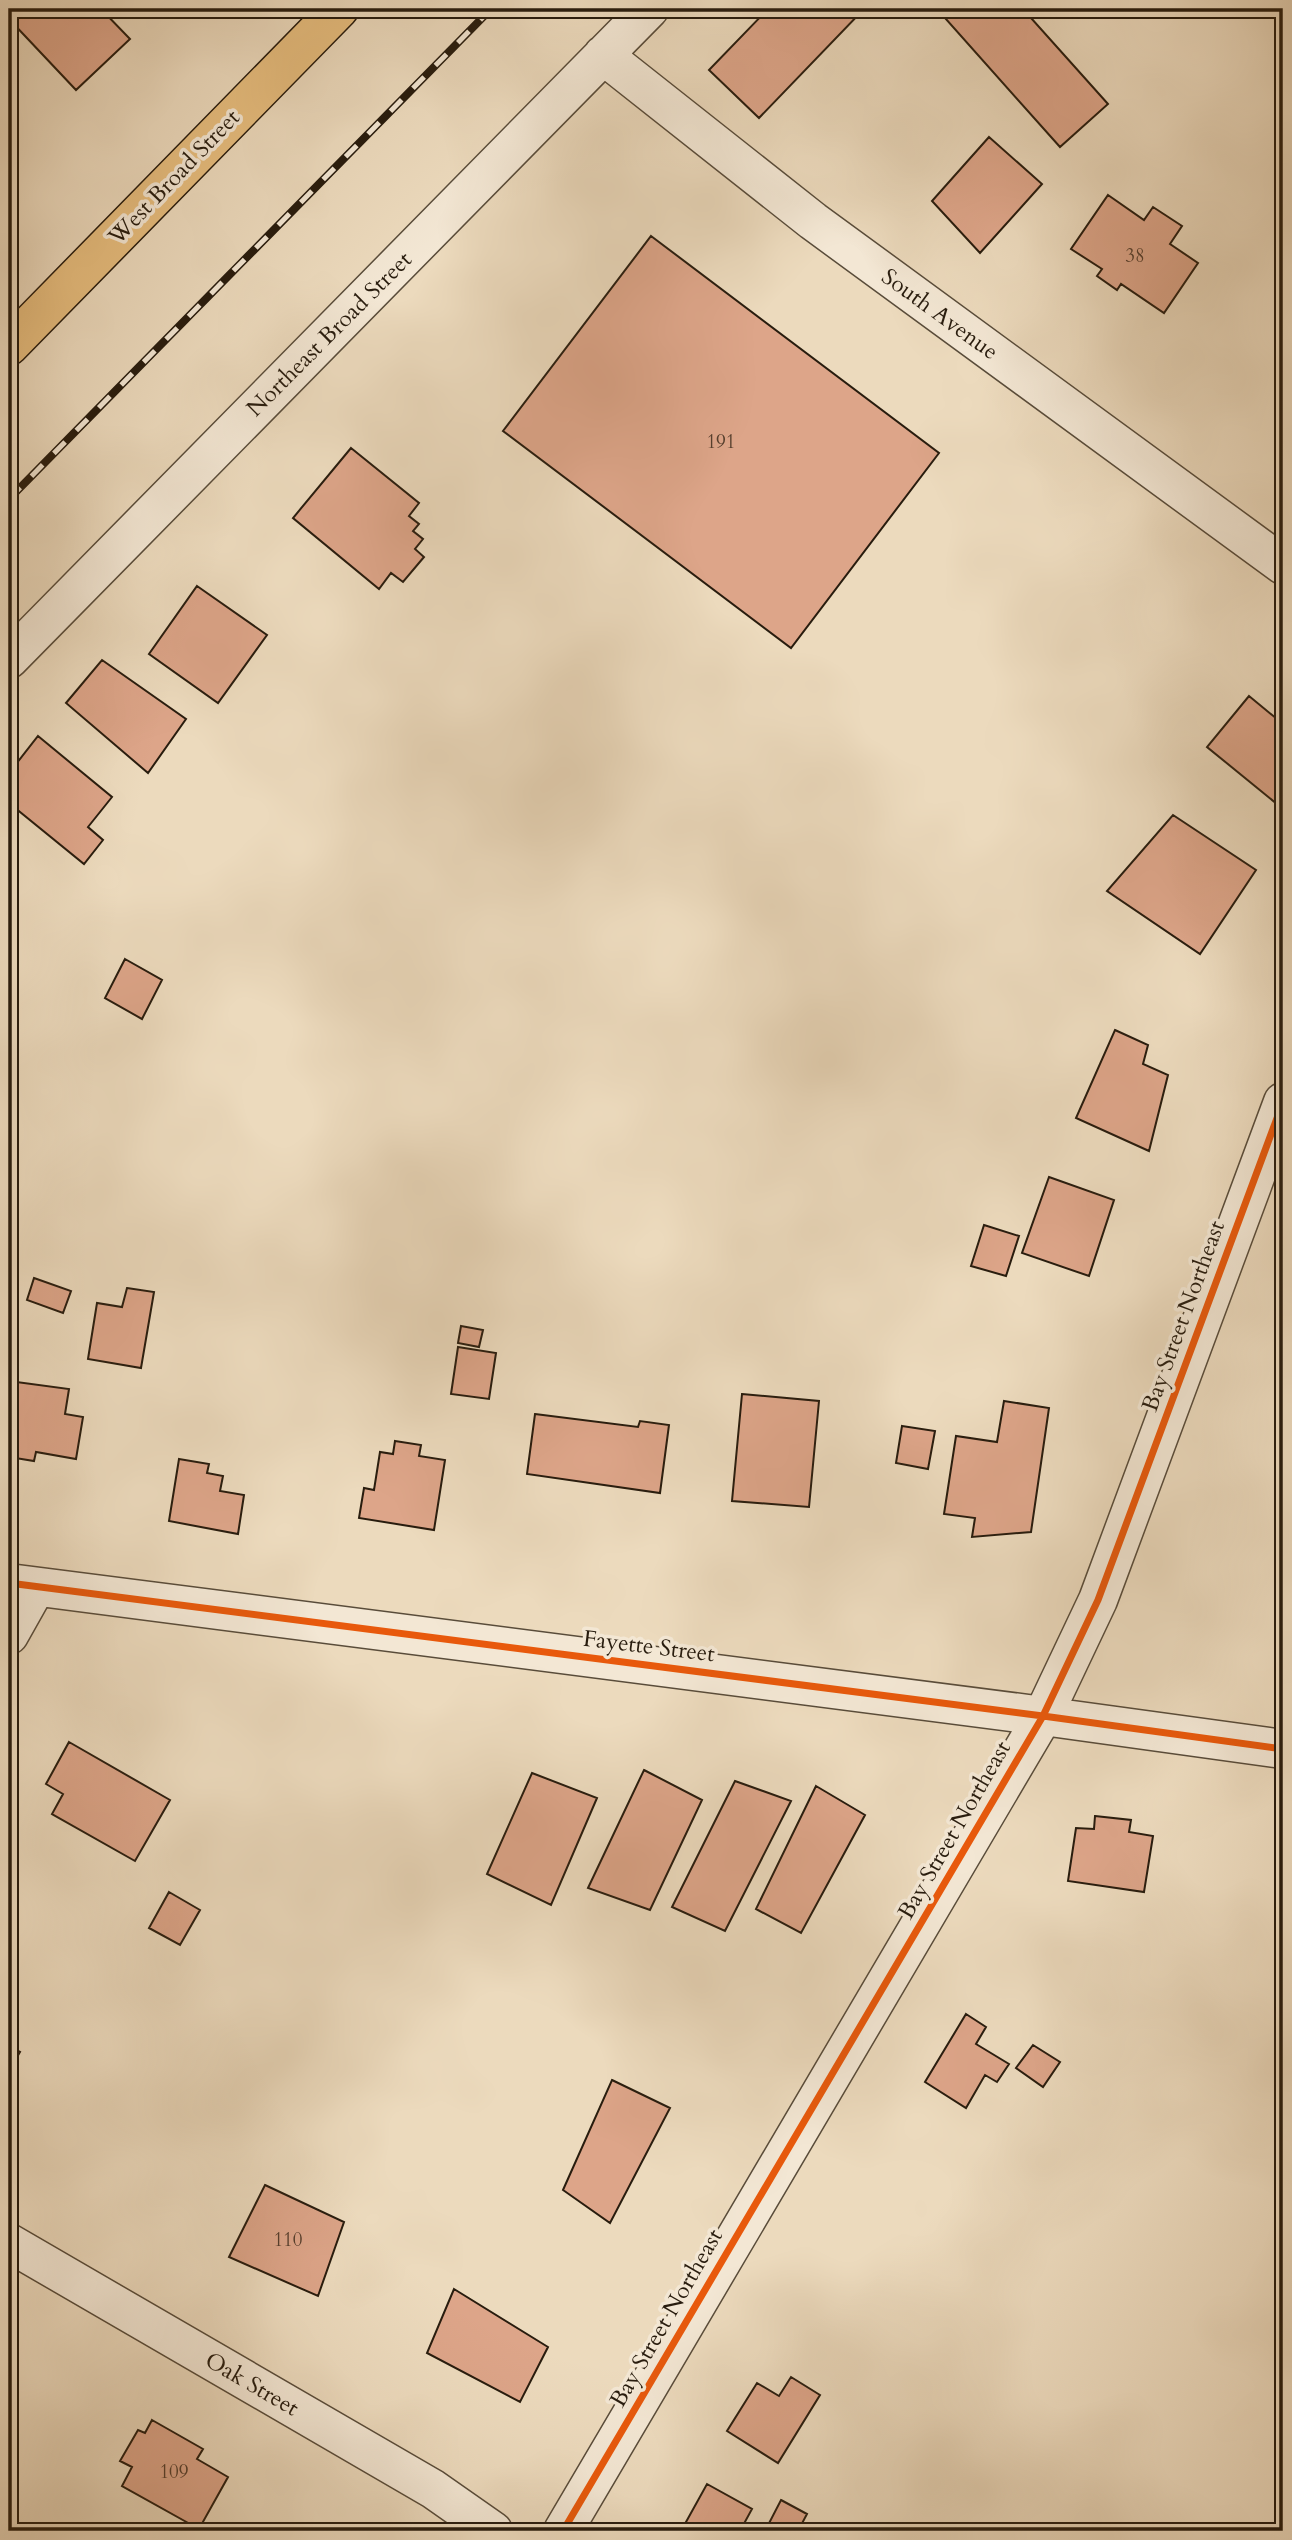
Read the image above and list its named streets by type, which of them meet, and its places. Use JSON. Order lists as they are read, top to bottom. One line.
{"streets":{"main road":["West Broad Street"],"street":["South Avenue","Northeast Broad Street","Bay Street Northeast","Fayette Street","Oak Street"]},"crossings":[["South Avenue","Northeast Broad Street"],["Bay Street Northeast","Fayette Street"]],"house_numbers":["38","191","110","109"]}
